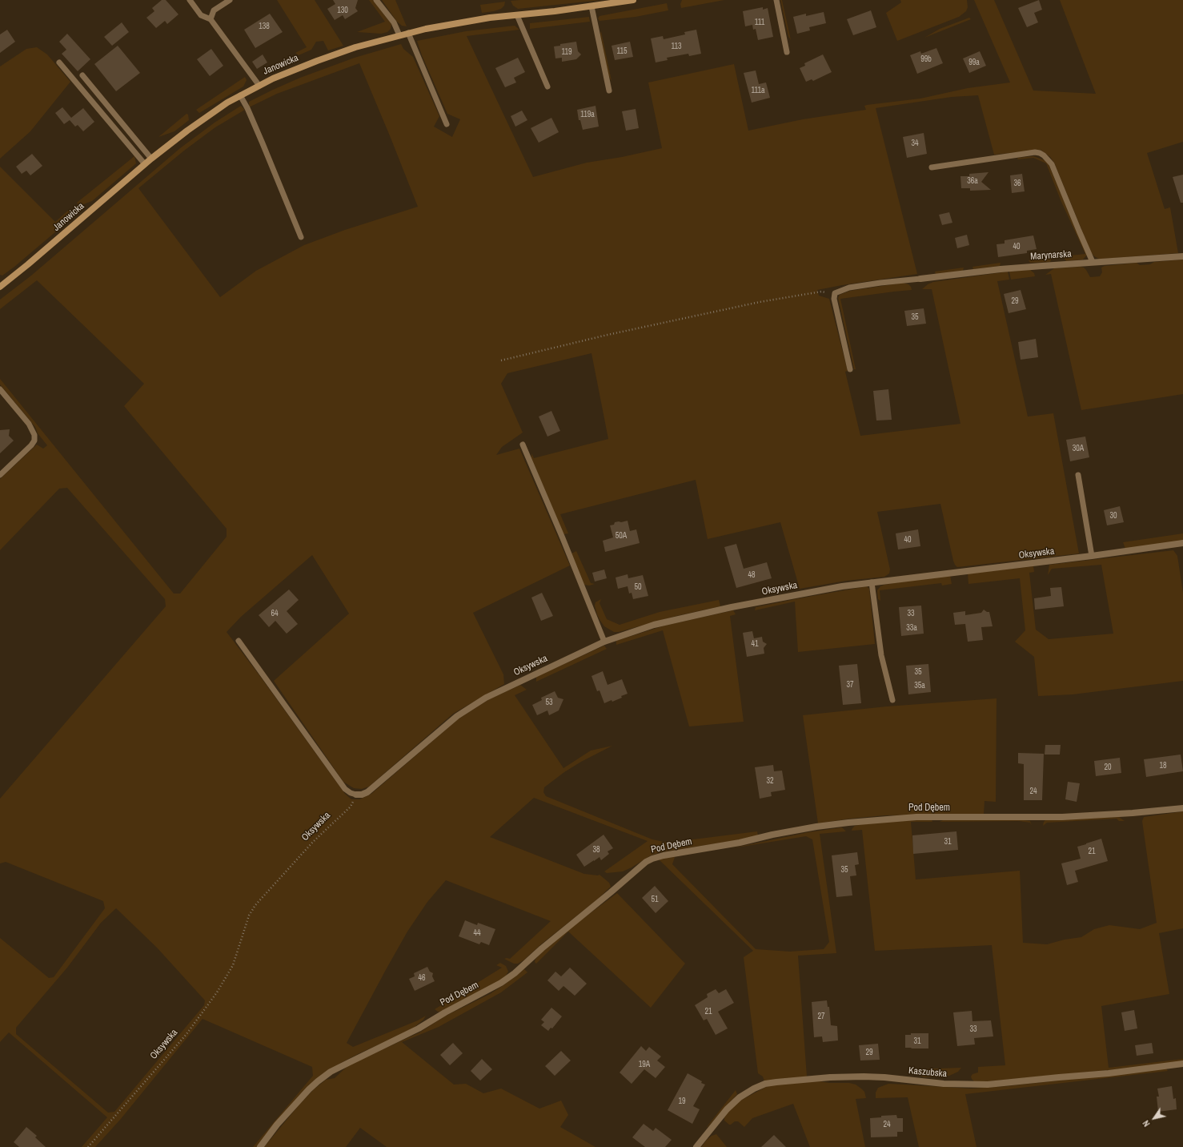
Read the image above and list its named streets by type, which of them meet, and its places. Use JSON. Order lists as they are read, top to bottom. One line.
{"streets":{"street":["Janowicka","Marynarska","Oksywska","Pod Dębem","Kaszubska"]},"house_numbers":["130","111","138","113","115","119","99b","99a","111a","119a","34","36a","36","40","29","35","30A","30","50A","40","48","50","64","33","33a","41","35","37","35a","53","18","20","32","24","31","38","21","35","51","44","46","21","27","33","31","29","19A","19","24"],"north":"bottom left"}
